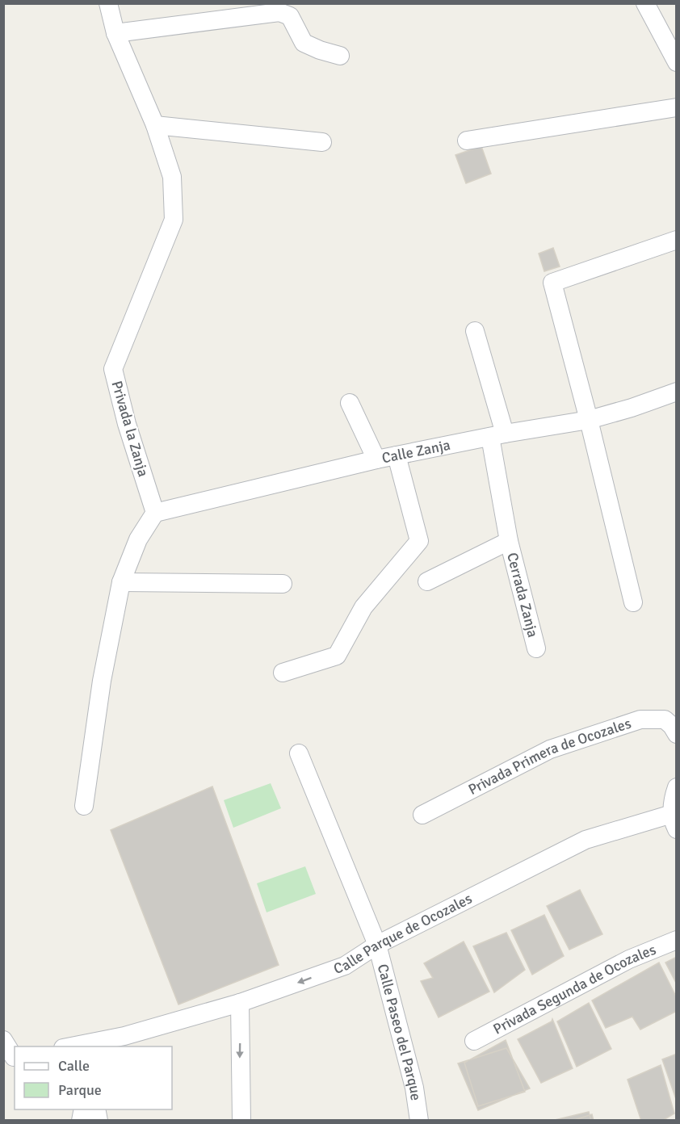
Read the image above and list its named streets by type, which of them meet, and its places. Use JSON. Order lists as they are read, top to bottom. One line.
{"streets":{"street":["Privada la Zanja","Calle Zanja","Cerrada Zanja","Privada Primera de Ocozales","Calle Parque de Ocozales","Privada Segunda de Ocozales","Calle Paseo del Parque"]},"crossings":[["Privada la Zanja","Calle Zanja"],["Calle Zanja","Cerrada Zanja"],["Calle Parque de Ocozales","Calle Paseo del Parque"]],"legend":["Calle","Parque"]}
